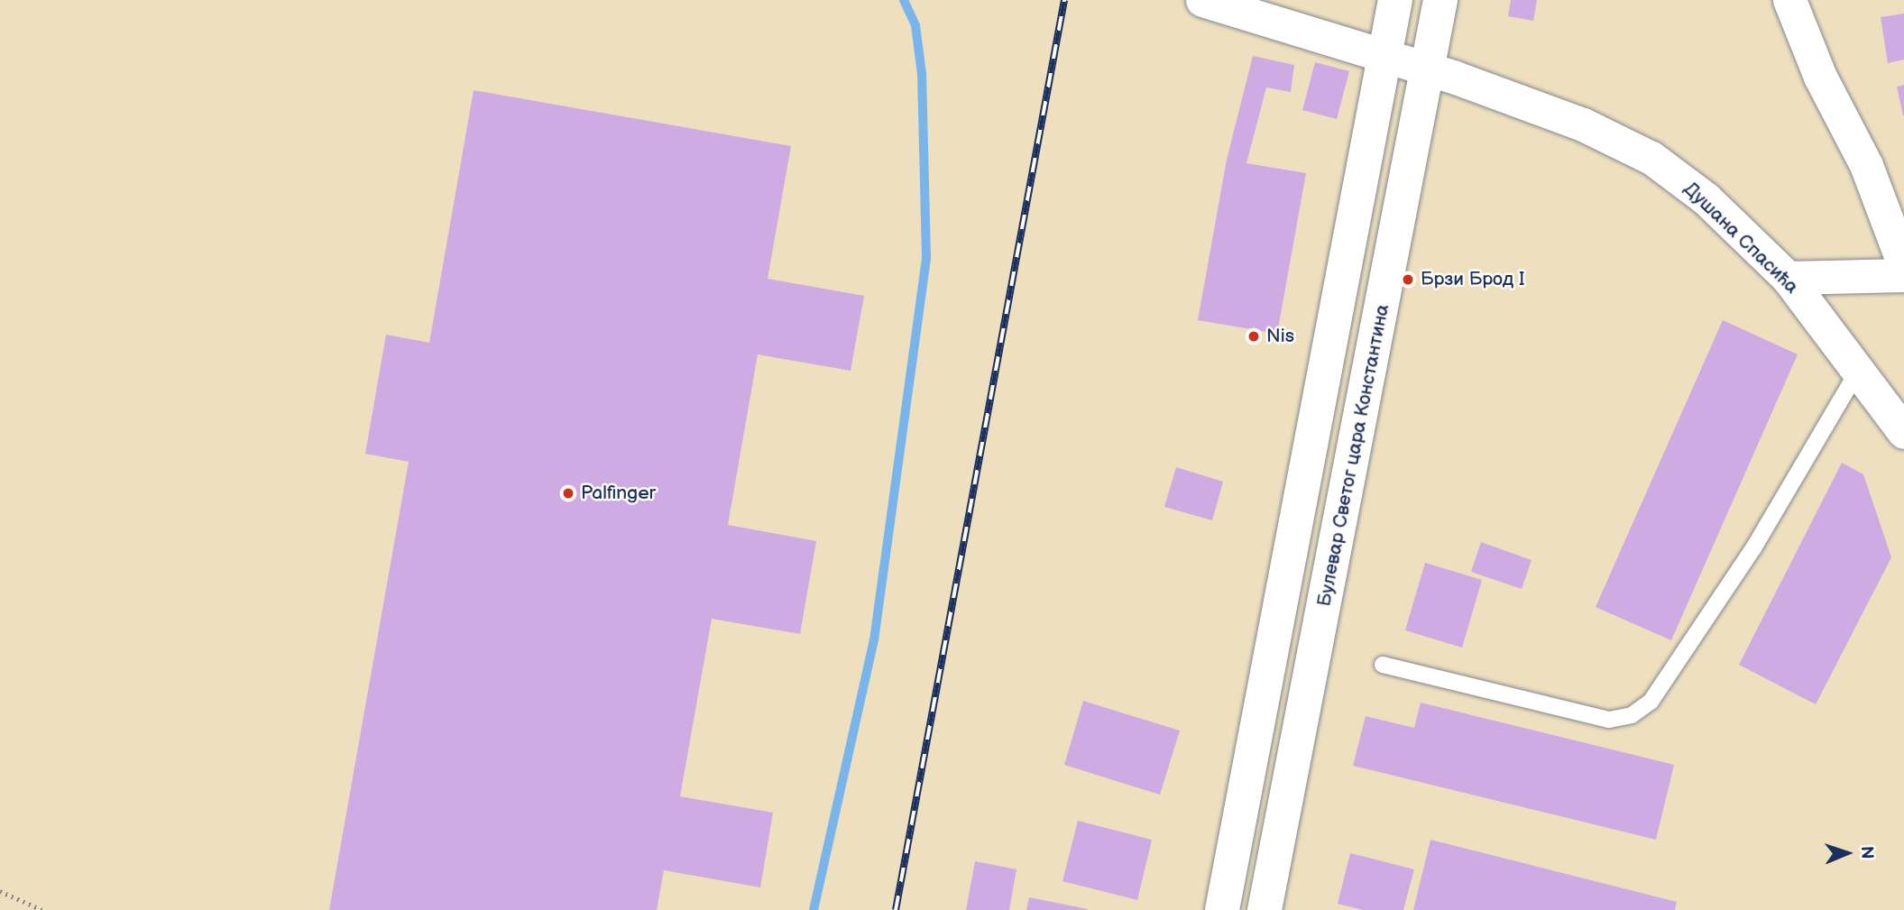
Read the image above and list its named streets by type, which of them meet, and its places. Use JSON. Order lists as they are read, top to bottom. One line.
{"streets":{"main road":["Булевар Светог цара Константина"],"street":["Душана Спасића"]},"crossings":[["Душана Спасића","Булевар Светог цара Константина"]],"places":["Брзи Брод I","Nis","Palfinger"],"north":"right"}
